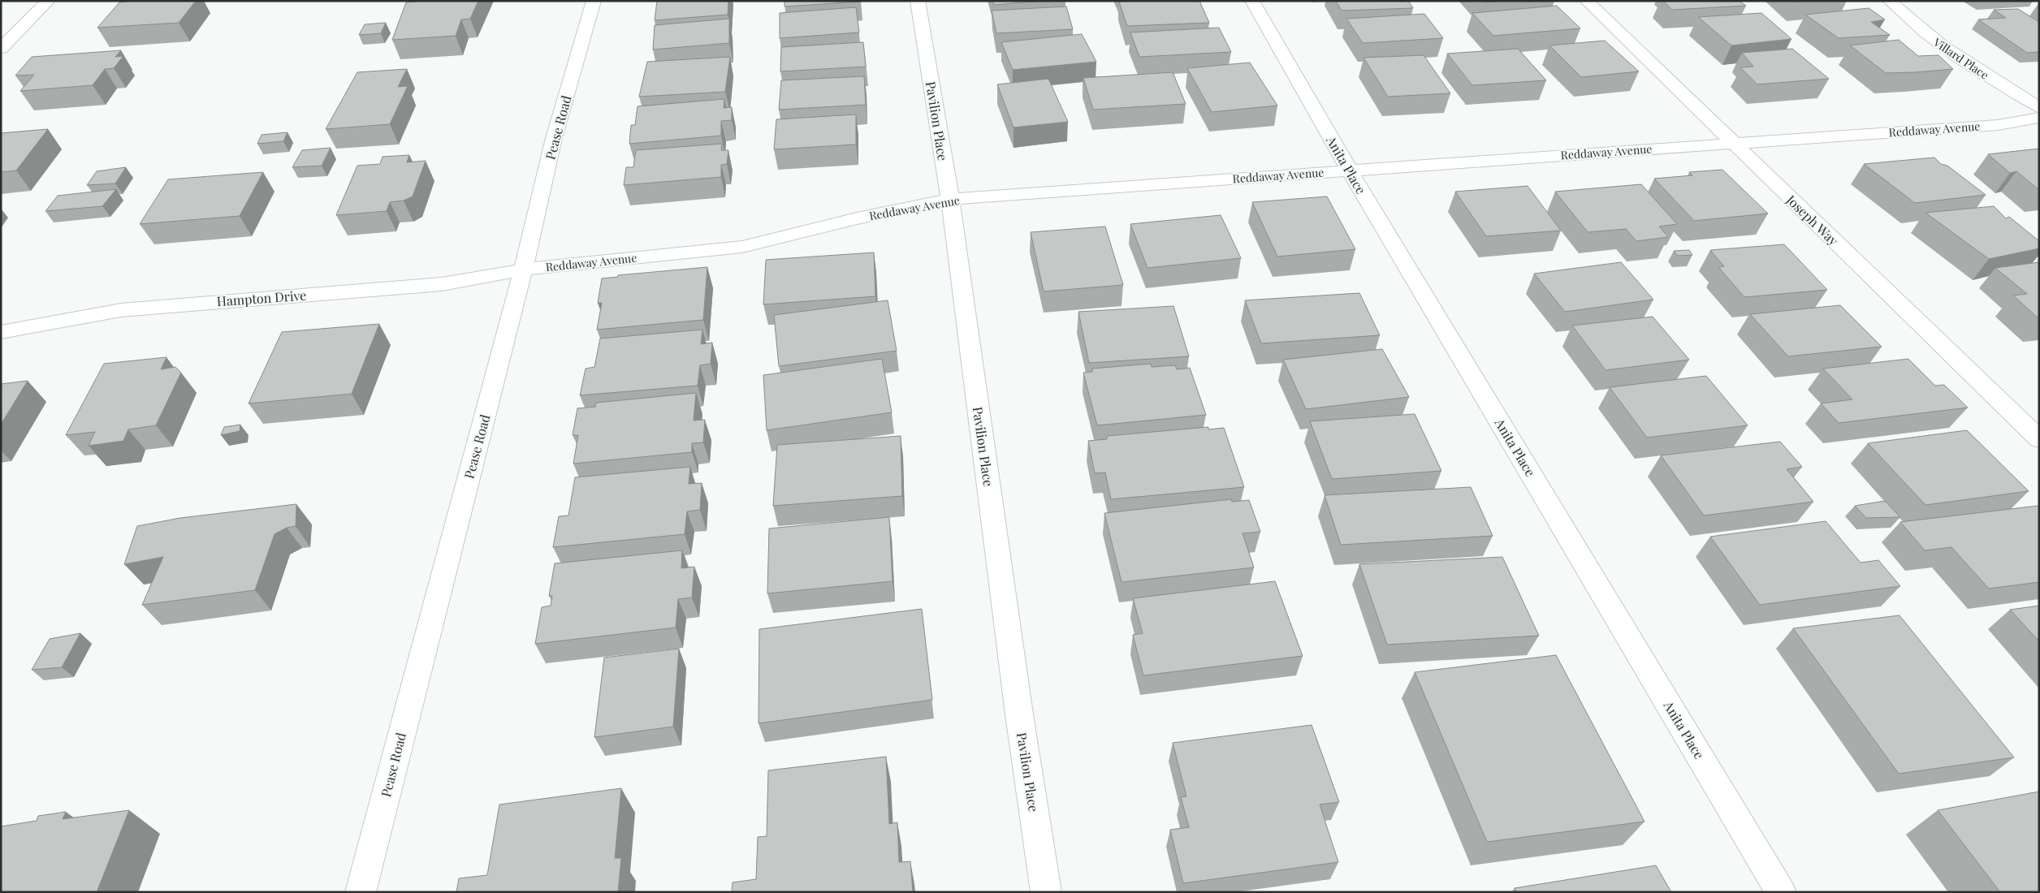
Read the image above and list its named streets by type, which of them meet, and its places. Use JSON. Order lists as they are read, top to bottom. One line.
{"streets":{"street":["Villard Place","Pavilion Place","Pease Road","Reddaway Avenue","Anita Place","Joseph Way","Hampton Drive"]},"crossings":[["Pavilion Place","Reddaway Avenue"],["Pease Road","Reddaway Avenue"],["Pease Road","Hampton Drive"],["Reddaway Avenue","Anita Place"],["Reddaway Avenue","Joseph Way"],["Reddaway Avenue","Hampton Drive"]]}
